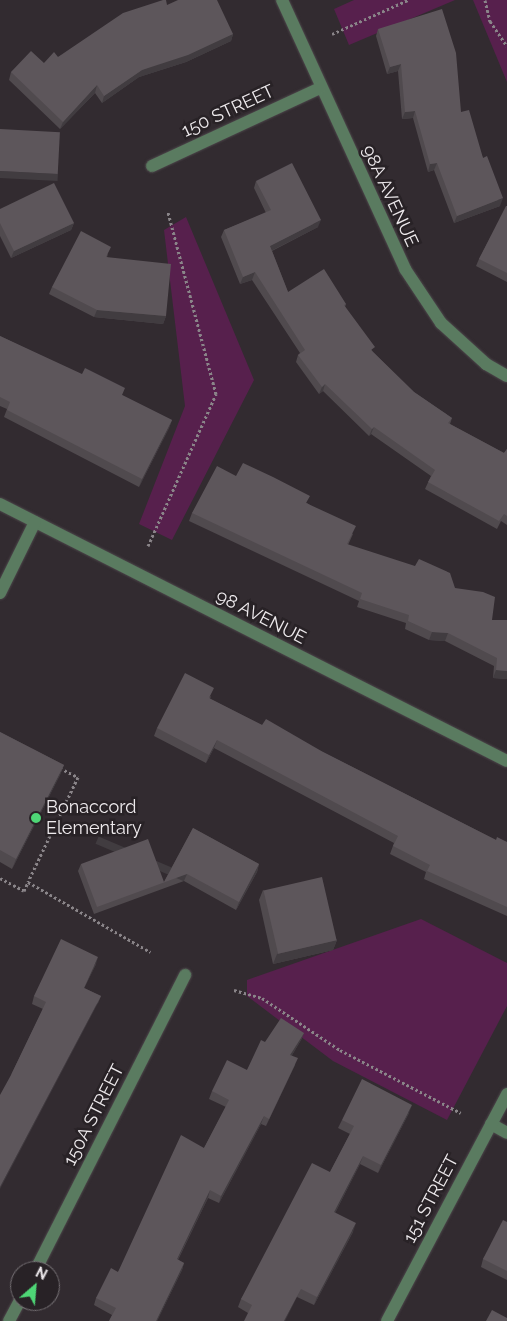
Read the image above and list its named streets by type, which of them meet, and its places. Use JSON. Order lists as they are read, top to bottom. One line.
{"streets":{"street":["150 STREET","98A AVENUE","98 AVENUE","150A STREET","151 STREET"]},"crossings":[["150 STREET","98A AVENUE"]],"places":["Bonaccord Elementary"],"north":"top right"}
